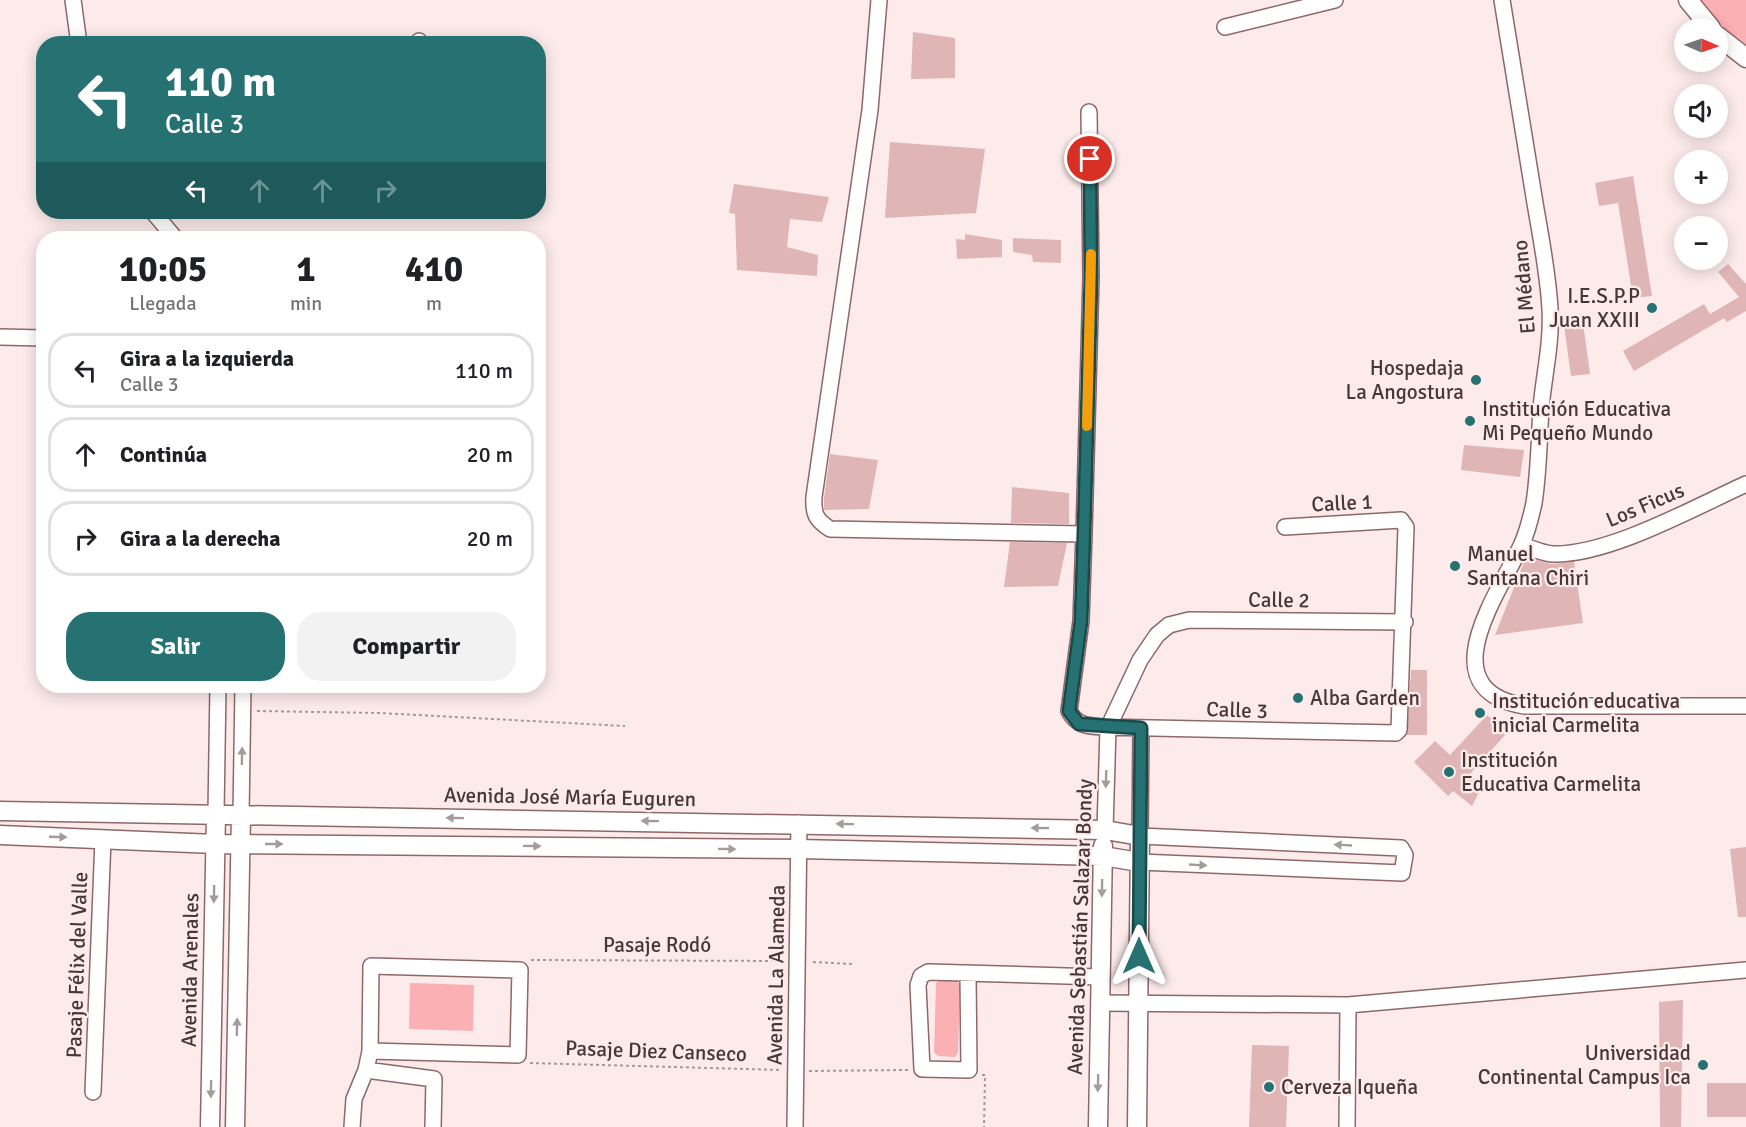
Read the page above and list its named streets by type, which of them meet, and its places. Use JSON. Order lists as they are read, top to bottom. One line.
{"streets":{"street":["El Médano","Calle 1","Los Ficus","Calle 2","Calle 3","Avenida José María Euguren","Avenida Sebastián Salazar Bondy","Pasaje Félix del Valle","Avenida Arenales","Avenida La Alameda"],"path":["Pasaje Rodó","Pasaje Diez Canseco"]},"crossings":[["El Médano","Los Ficus"],["Calle 1","Calle 2"],["Calle 1","Calle 3"],["Calle 2","Calle 3"],["Calle 2","Avenida Sebastián Salazar Bondy"],["Calle 3","Avenida Sebastián Salazar Bondy"],["Avenida José María Euguren","Avenida Sebastián Salazar Bondy"],["Avenida José María Euguren","Avenida Arenales"],["Avenida José María Euguren","Avenida La Alameda"],["Pasaje Rodó","Avenida La Alameda"],["Avenida La Alameda","Pasaje Diez Canseco"]],"places":["I.E.S.P.P Juan XXIII","Hospedaja La Angostura","Institución Educativa Mi Pequeño Mundo","Manuel Santana Chiri","Alba Garden","Institución educativa inicial Carmelita","Institución Educativa Carmelita","Universidad Continental Campus Ica","Cerveza Iqueña"],"north":"right","page":{"map_buttons":["+","−"],"turn":["110 m","Calle 3"],"eta":["10:05","Llegada","1","min","410","m"],"list":[{"name":"Gira a la izquierda","note":"Calle 3","value":"110 m"},{"name":"Continúa","value":"20 m"},{"name":"Gira a la derecha","value":"20 m"}],"buttons":["Salir","Compartir"]}}
